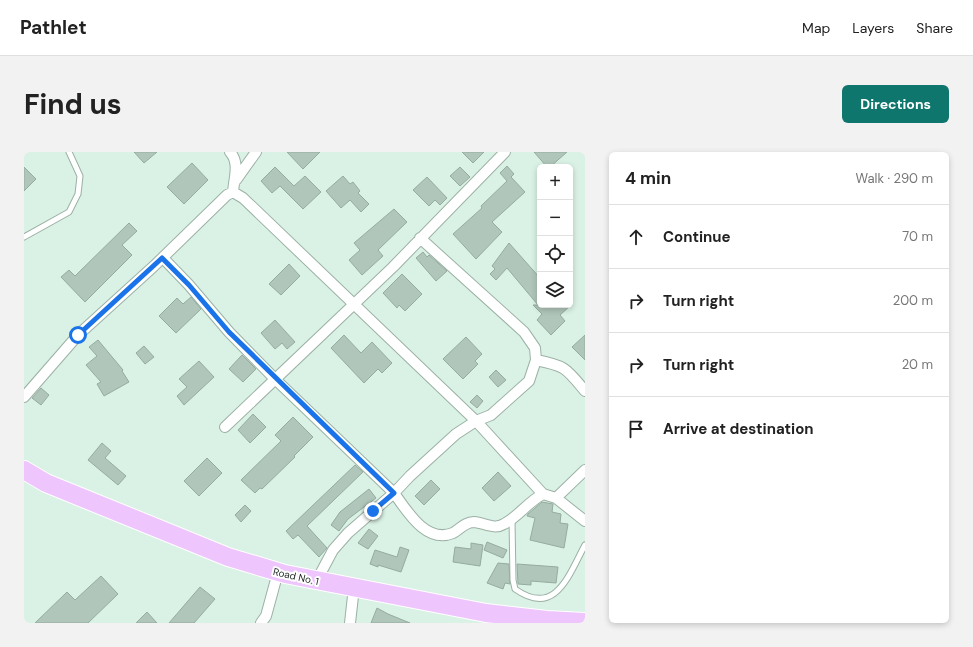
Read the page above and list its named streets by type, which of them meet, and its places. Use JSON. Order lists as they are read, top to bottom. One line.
{"streets":{"highway":["Road No. 1"]},"page":{"header":"Pathlet","nav":["Map","Layers","Share"],"buttons":"Directions","title":"Find us","heading":["4 min","Walk · 290 m"],"map_buttons":["+","−"],"list":[["Continue","70 m"],["Turn right","200 m"],["Turn right","20 m"],"Arrive at destination"]}}
